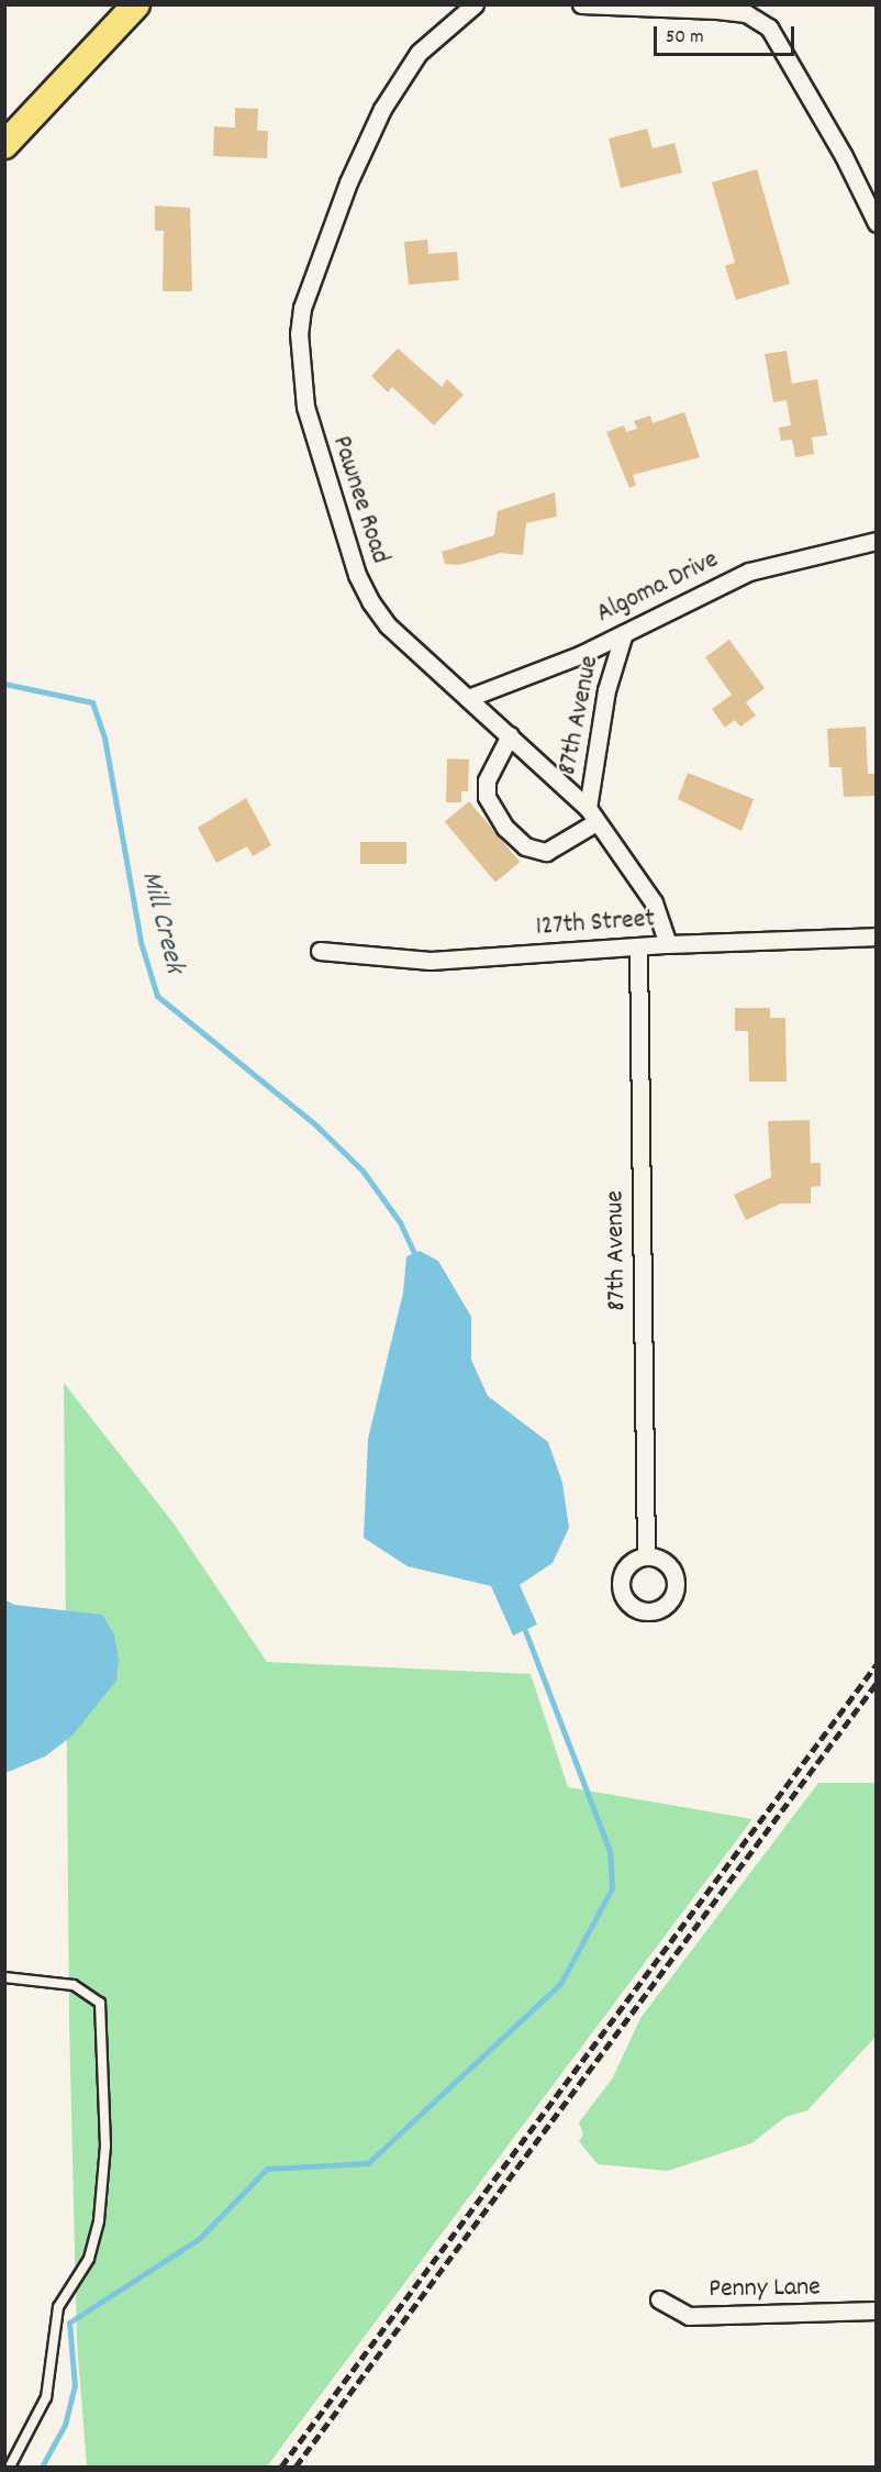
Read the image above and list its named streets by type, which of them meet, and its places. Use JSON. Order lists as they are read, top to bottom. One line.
{"streets":{"street":["Pawnee Road","Algoma Drive","87th Avenue","127th Street","Penny Lane"]},"crossings":[["Pawnee Road","Algoma Drive"],["Pawnee Road","87th Avenue"],["Pawnee Road","127th Street"],["Algoma Drive","87th Avenue"],["87th Avenue","127th Street"]],"water":["Mill Creek"],"scale_bar":"50 m"}
